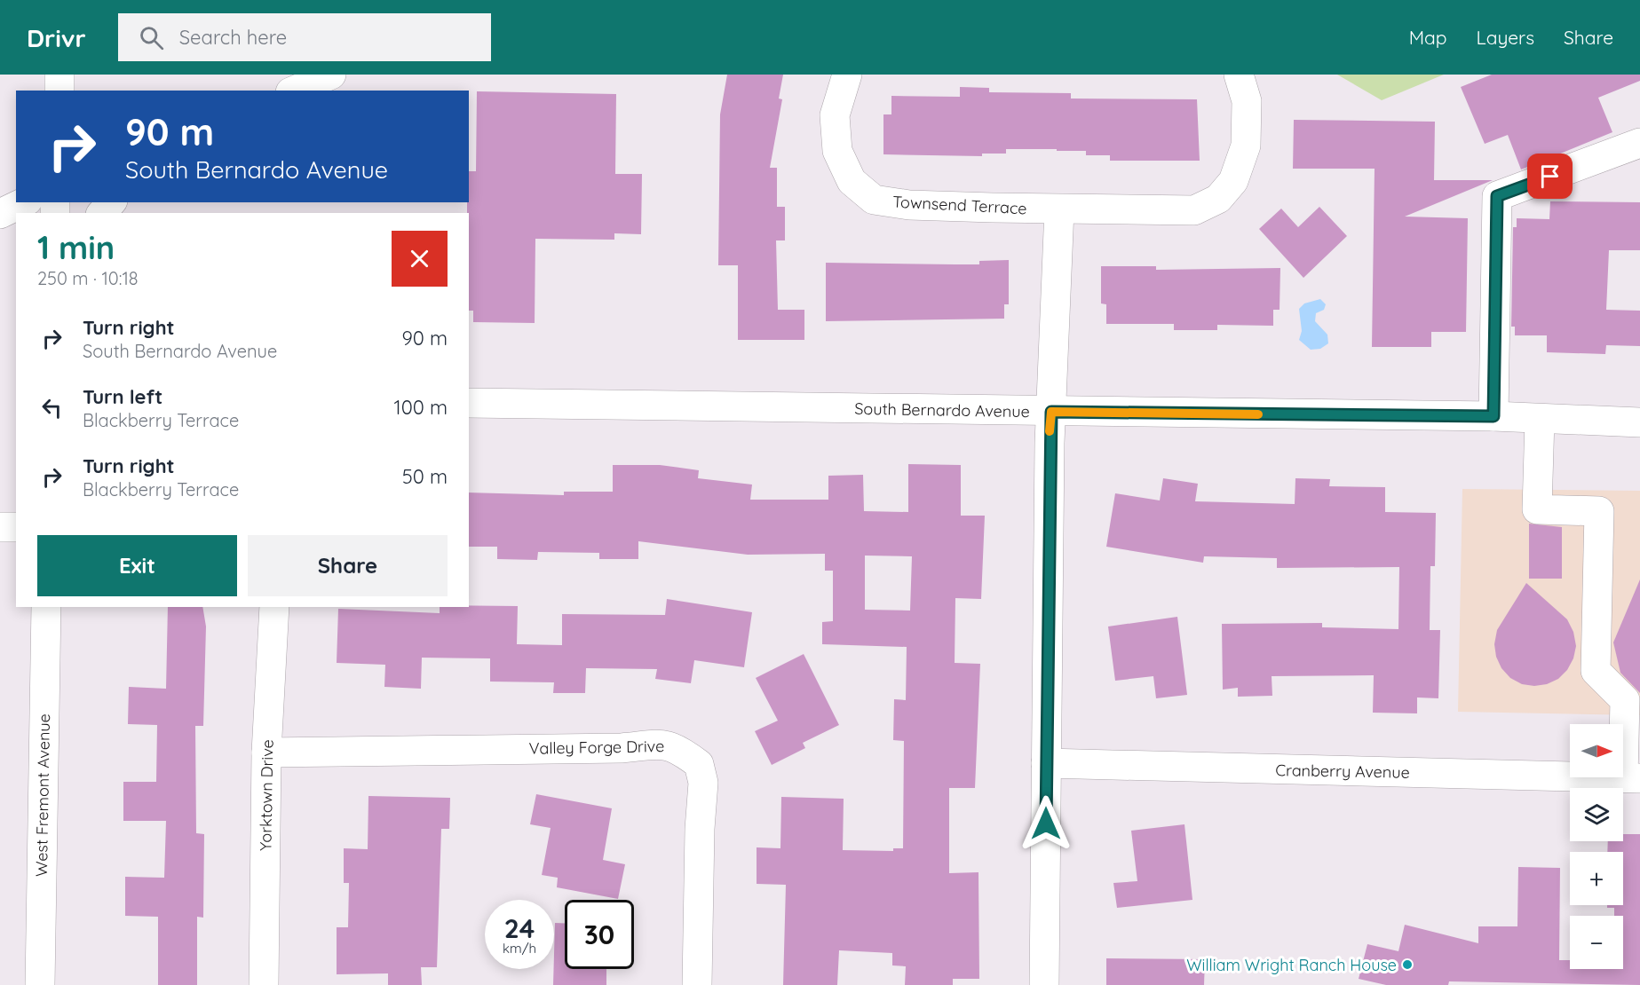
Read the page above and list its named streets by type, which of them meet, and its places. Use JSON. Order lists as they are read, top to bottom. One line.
{"streets":{"main road":["Townsend Terrace","South Bernardo Avenue","Valley Forge Drive","Cranberry Avenue","West Fremont Avenue","Yorktown Drive"]},"crossings":[["Valley Forge Drive","Yorktown Drive"]],"places":["William Wright Ranch House"],"north":"right","page":{"header":"Drivr","search":"Search here","nav":["Map","Layers","Share"],"turn":["90 m","South Bernardo Avenue"],"heading":["1 min","250 m · 10:18"],"list":[{"name":"Turn right","note":"South Bernardo Avenue","value":"90 m"},{"name":"Turn left","note":"Blackberry Terrace","value":"100 m"},{"name":"Turn right","note":"Blackberry Terrace","value":"50 m"}],"buttons":["Exit","Share"],"map_buttons":["+","−"],"speed":"24 km/h","limit":"30"}}
